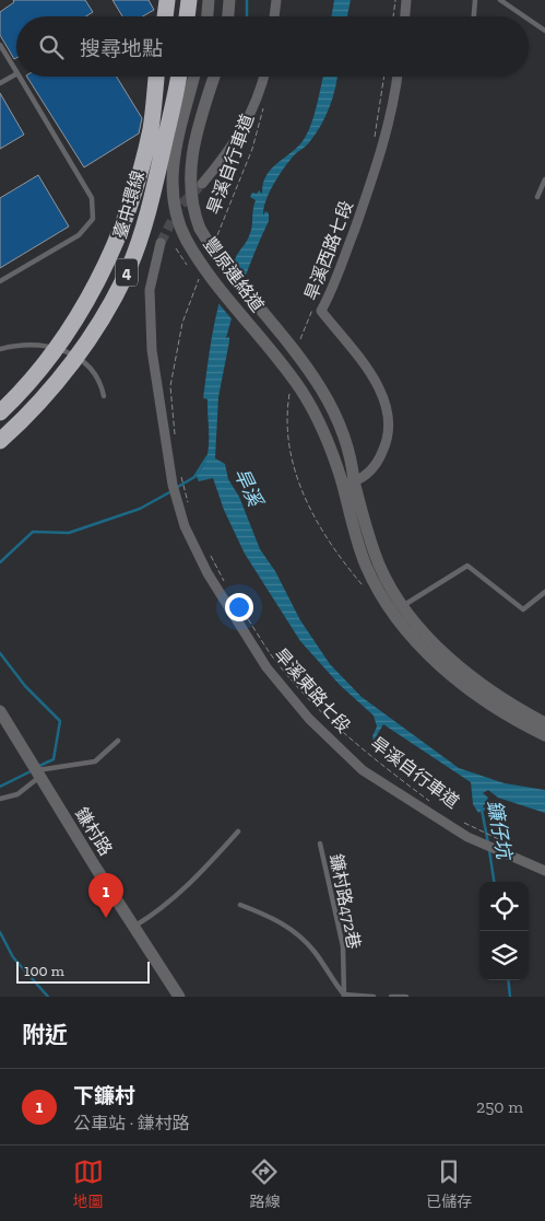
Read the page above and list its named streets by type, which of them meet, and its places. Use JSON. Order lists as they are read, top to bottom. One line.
{"streets":{"highway":["臺中環線","4"],"street":["旱溪西路七段","豐原連絡道","旱溪東路七段","鎌村路"],"lane":["鐮村路472巷"],"path":["旱溪自行車道"]},"crossings":[["旱溪西路七段","豐原連絡道"]],"water":["旱溪","鐮仔坑"],"scale_bar":"100 m","page":{"search":"搜尋地點","pins":"1","scale":"100 m","heading":"附近","list":[{"mark":"1","name":"下鐮村","note":"公車站 · 鎌村路","value":"250 m"}],"nav":["地圖","路線","已儲存"]}}
